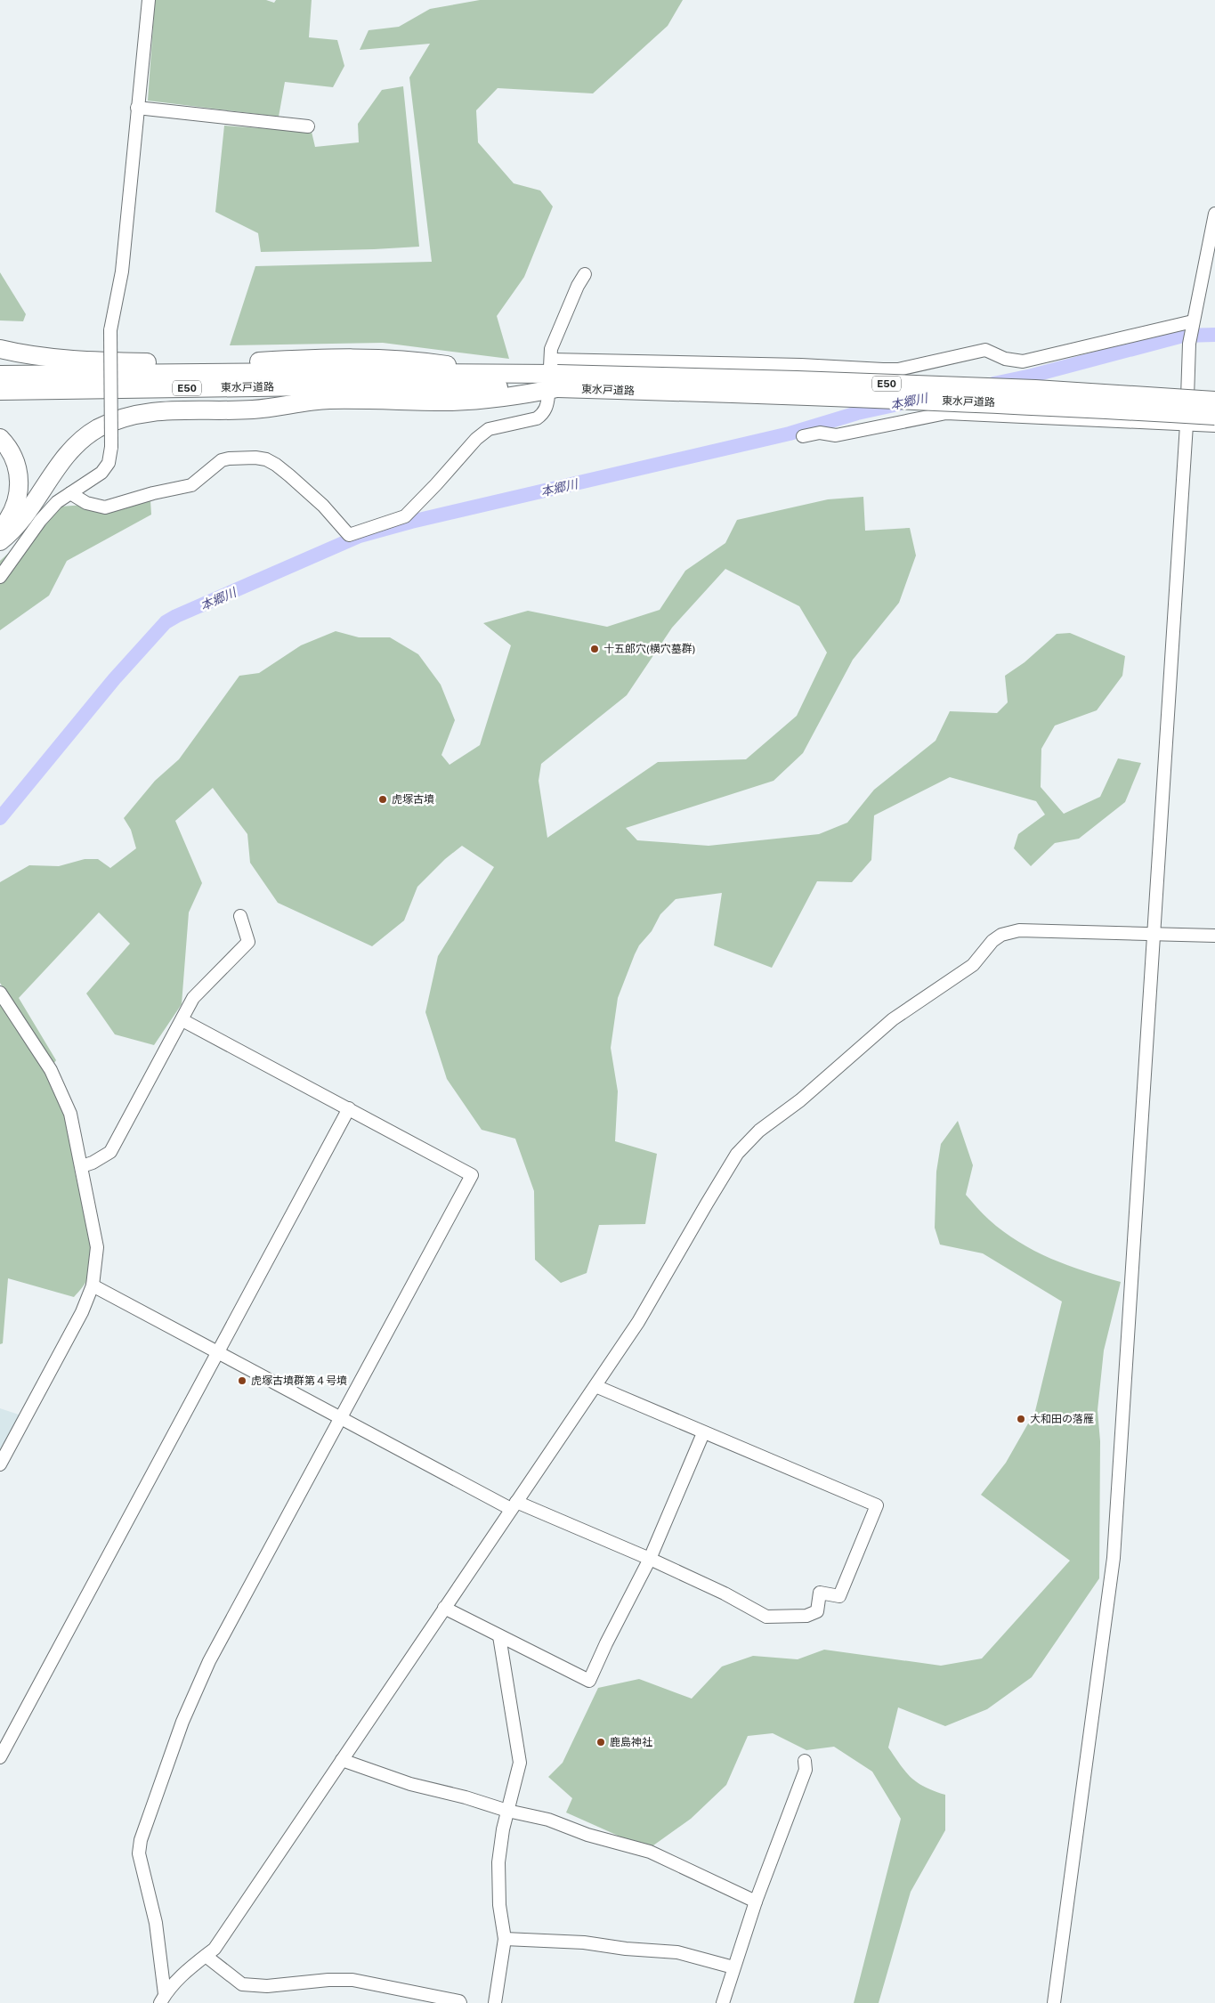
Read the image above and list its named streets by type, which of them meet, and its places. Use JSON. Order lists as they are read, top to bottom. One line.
{"streets":{"highway":["E50","東水戸道路"]},"water":["本郷川"],"places":["十五郎穴(横穴墓群)","虎塚古墳","虎塚古墳群第４号墳","大和田の落雁","鹿島神社"]}
